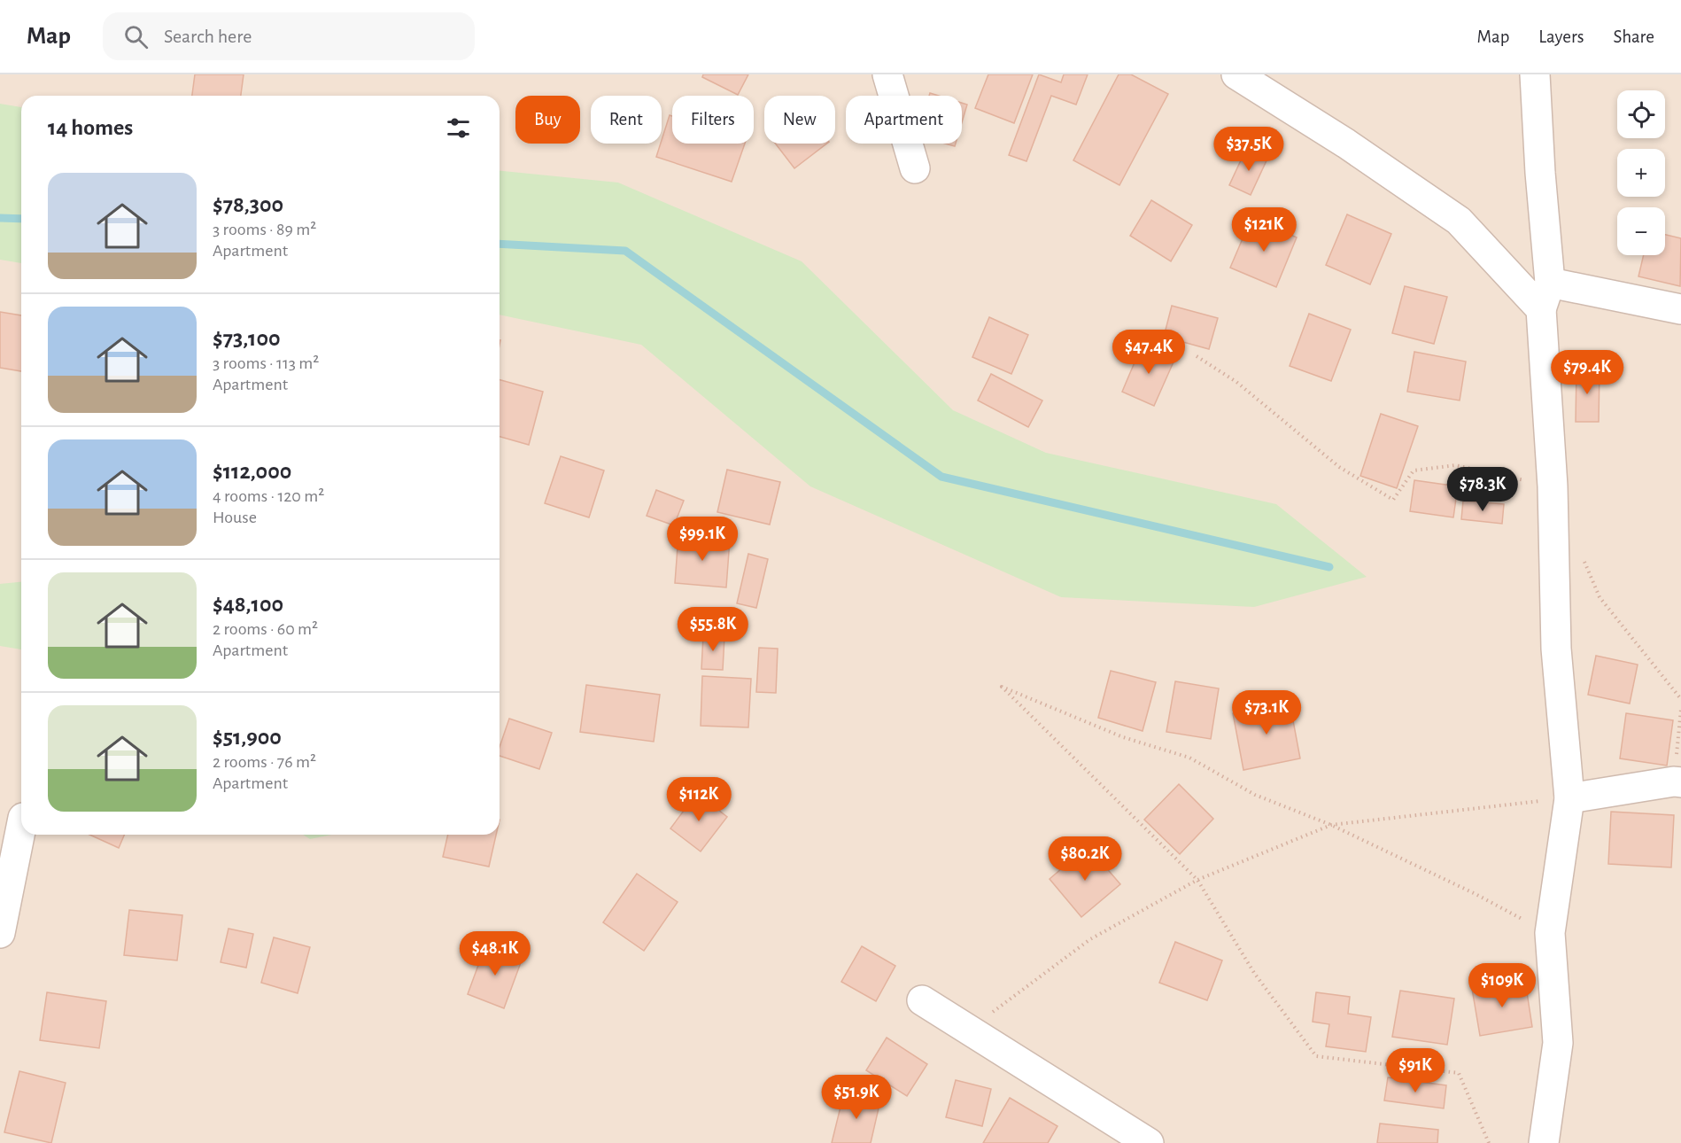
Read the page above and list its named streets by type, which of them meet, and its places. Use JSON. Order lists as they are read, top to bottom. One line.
{"page":{"header":"Map","search":"Search here","nav":["Map","Layers","Share"],"map_buttons":["+","−"],"chip":["Buy","Rent","Filters","New","Apartment"],"heading":"14 homes","price":["$37.5K","$121K","$47.4K","$79.4K","$78.3K","$99.1K","$55.8K","$73.1K","$112K","$80.2K","$48.1K","$109K","$91K","$51.9K"],"list":[{"name":"$78,300","note":"3 rooms · 89 m² · Apartment"},{"name":"$73,100","note":"3 rooms · 113 m² · Apartment"},{"name":"$112,000","note":"4 rooms · 120 m² · House"},{"name":"$48,100","note":"2 rooms · 60 m² · Apartment"},{"name":"$51,900","note":"2 rooms · 76 m² · Apartment"}]}}
